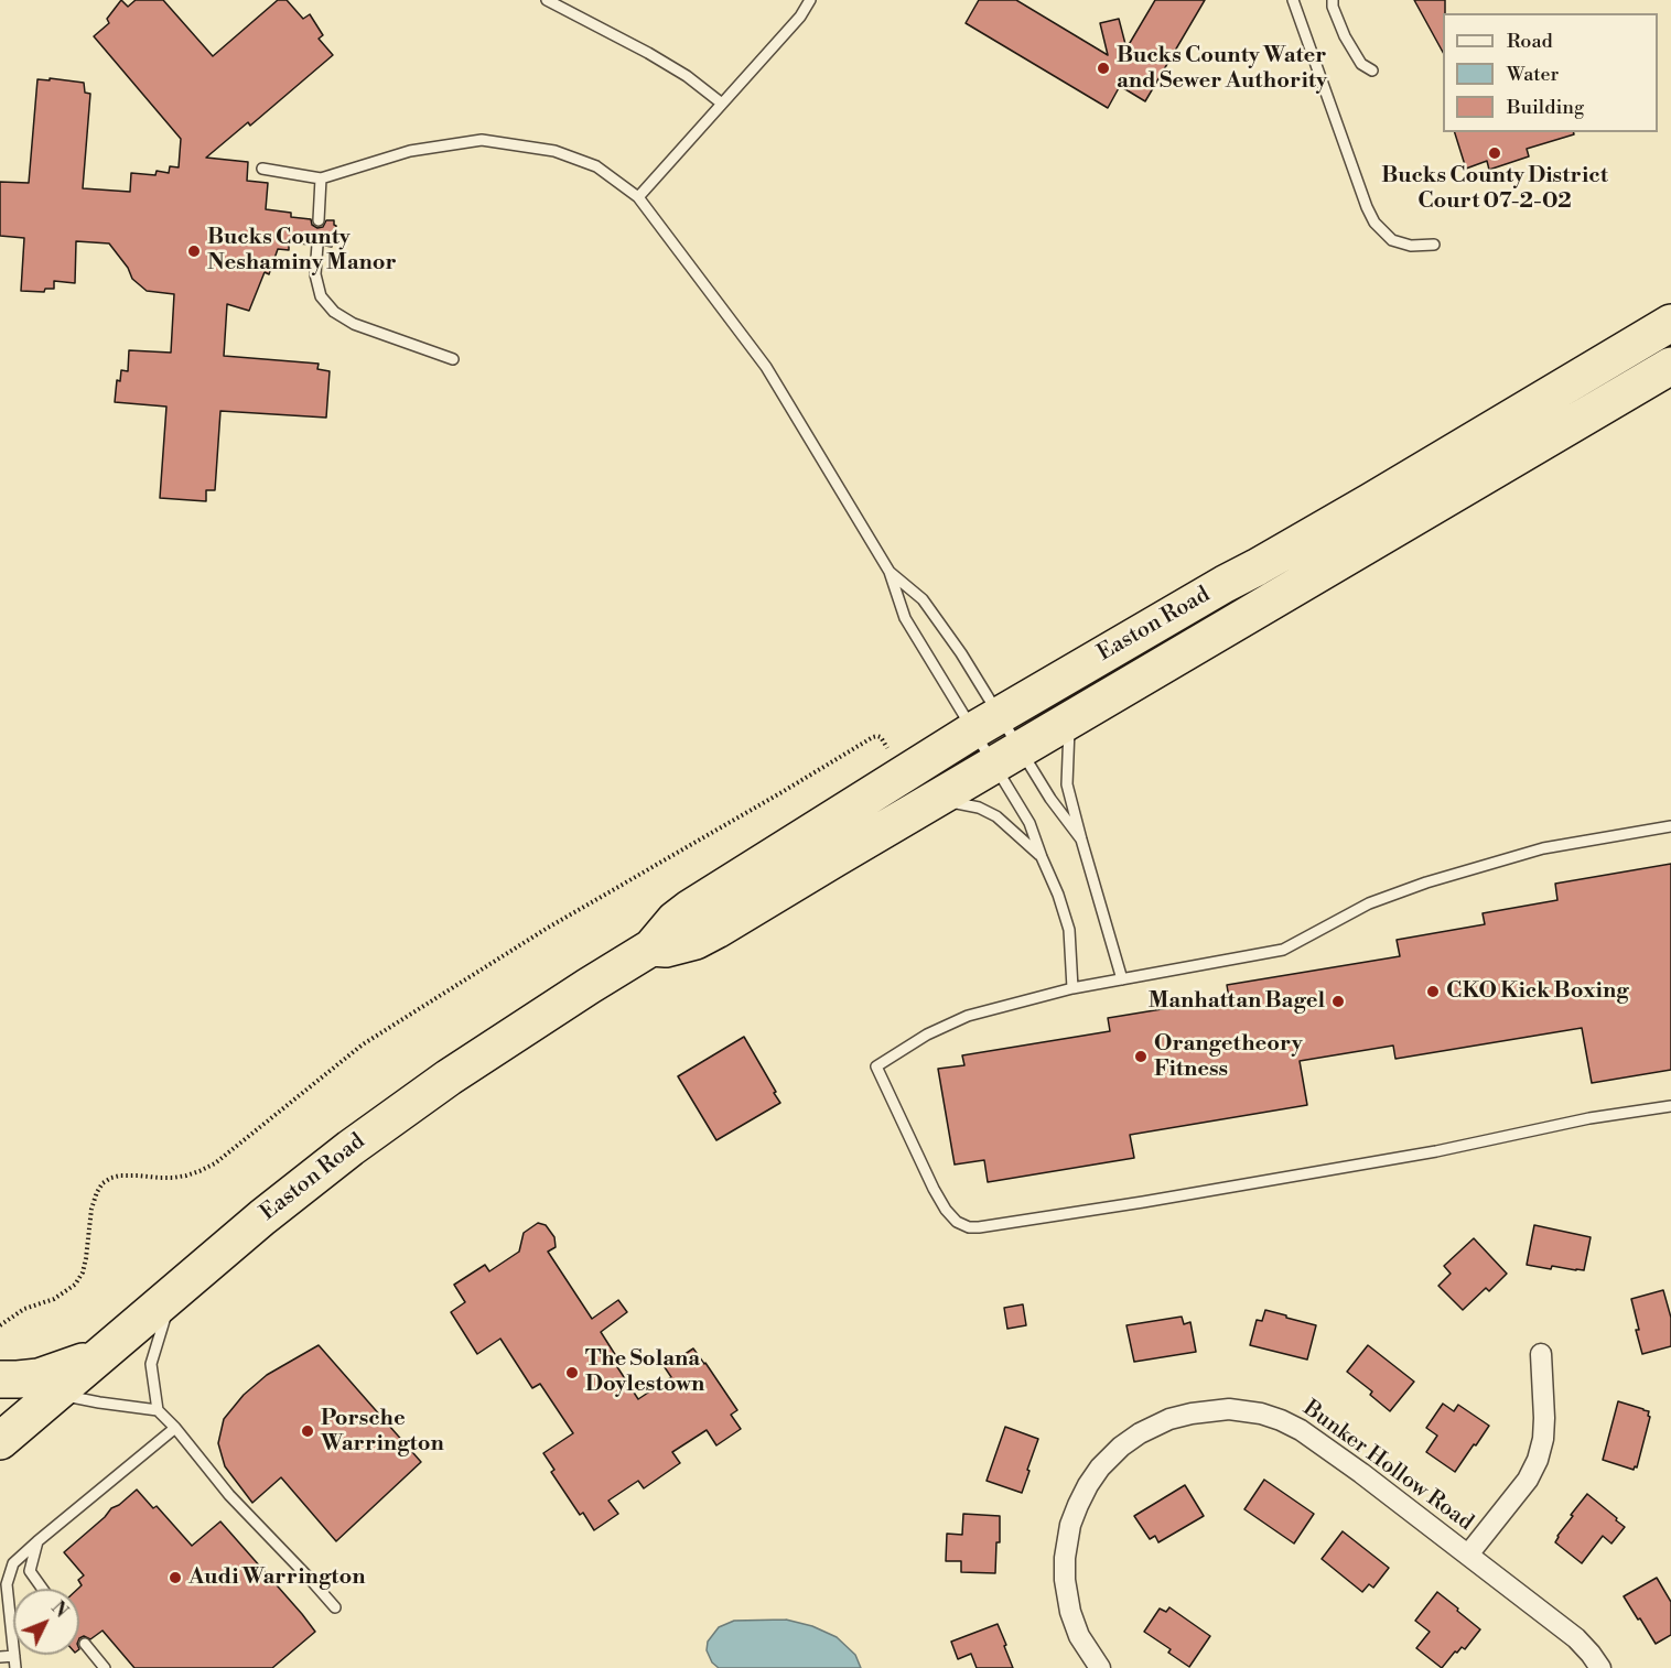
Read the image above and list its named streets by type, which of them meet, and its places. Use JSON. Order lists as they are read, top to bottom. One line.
{"streets":{"highway":["Easton Road"],"street":["Bunker Hollow Road"]},"places":["Bucks County Water and Sewer Authority","Bucks County District Court 07-2-02","Bucks County Neshaminy Manor","CKO Kick Boxing","Manhattan Bagel","Orangetheory Fitness","The Solana Doylestown","Porsche Warrington","Audi Warrington"],"legend":["Road","Water","Building"],"north":"top right"}
